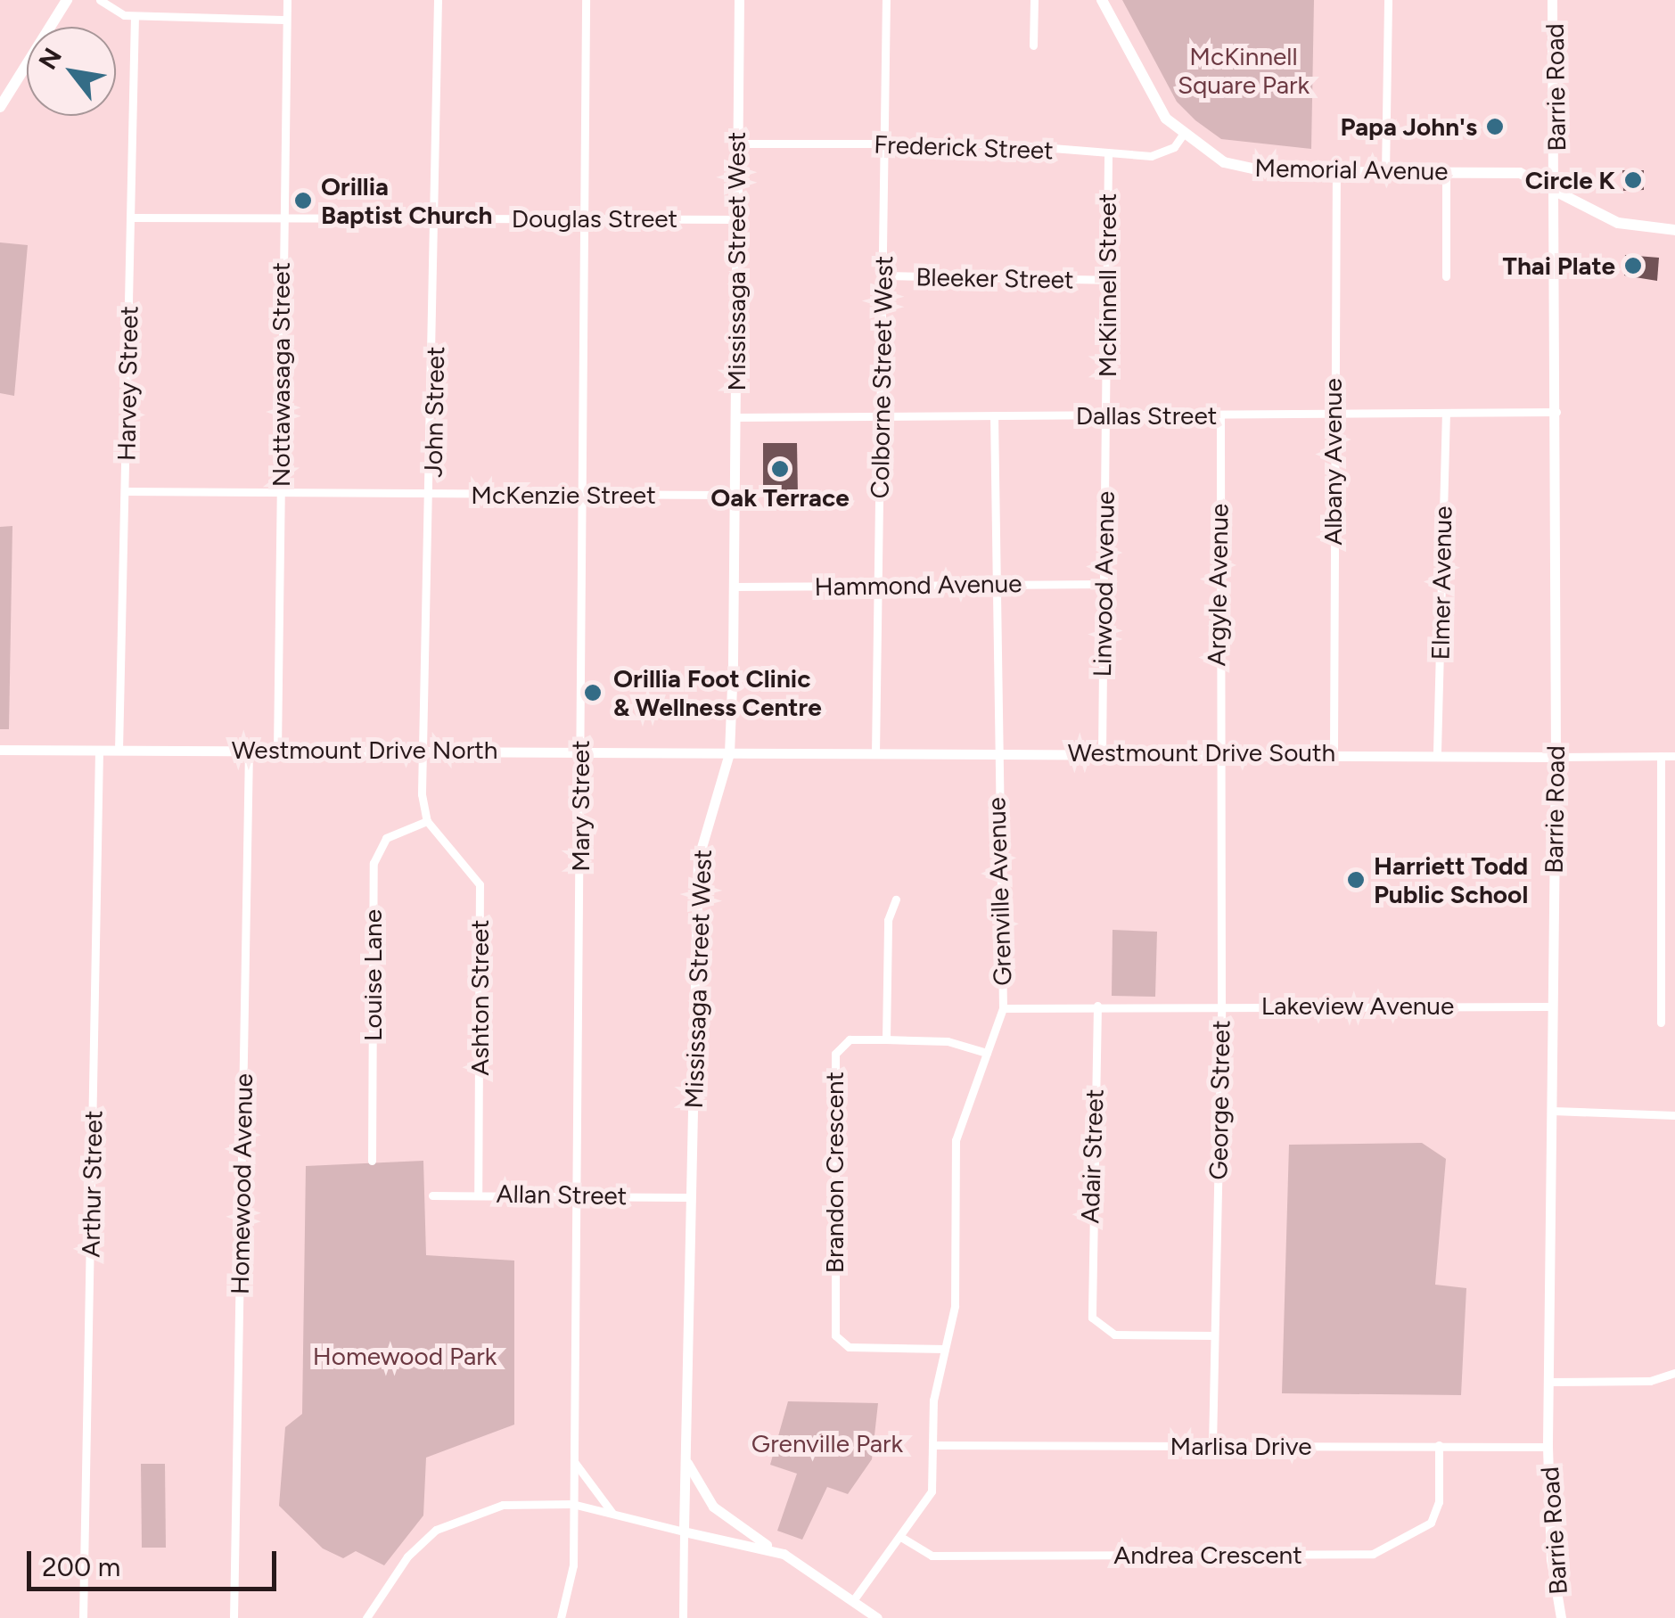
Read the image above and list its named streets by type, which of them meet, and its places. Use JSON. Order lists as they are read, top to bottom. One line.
{"streets":{"main road":["Memorial Avenue"],"street":["Barrie Road","Frederick Street","Douglas Street","Mississaga Street West","Bleeker Street","McKinnell Street","Nottawasaga Street","Colborne Street West","Harvey Street","John Street","Dallas Street","Albany Avenue","McKenzie Street","Elmer Avenue","Linwood Avenue","Hammond Avenue","Argyle Avenue","Westmount Drive North","Westmount Drive South","Mary Street","Grenville Avenue","Louise Lane","Ashton Street","Lakeview Avenue","George Street","Adair Street","Brandon Crescent","Arthur Street","Homewood Avenue","Allan Street","Marlisa Drive","Andrea Crescent"]},"crossings":[["Barrie Road","Memorial Avenue"],["Barrie Road","Dallas Street"],["Barrie Road","Westmount Drive South"],["Barrie Road","Lakeview Avenue"],["Barrie Road","Marlisa Drive"],["Frederick Street","Memorial Avenue"],["Frederick Street","Mississaga Street West"],["Frederick Street","McKinnell Street"],["Frederick Street","Colborne Street West"],["Memorial Avenue","Albany Avenue"],["Douglas Street","Mississaga Street West"],["Douglas Street","Nottawasaga Street"],["Douglas Street","Harvey Street"],["Douglas Street","John Street"],["Douglas Street","Mary Street"],["Mississaga Street West","Dallas Street"],["Mississaga Street West","McKenzie Street"],["Mississaga Street West","Hammond Avenue"],["Mississaga Street West","Westmount Drive North"],["Mississaga Street West","Westmount Drive South"],["Mississaga Street West","Allan Street"],["Bleeker Street","McKinnell Street"],["Bleeker Street","Colborne Street West"],["McKinnell Street","Dallas Street"],["McKinnell Street","Linwood Avenue"],["Nottawasaga Street","McKenzie Street"],["Nottawasaga Street","Westmount Drive North"],["Colborne Street West","Dallas Street"],["Colborne Street West","Hammond Avenue"],["Colborne Street West","Westmount Drive South"],["Harvey Street","McKenzie Street"],["Harvey Street","Westmount Drive North"],["John Street","McKenzie Street"],["John Street","Westmount Drive North"],["John Street","Louise Lane"],["John Street","Ashton Street"],["Dallas Street","Albany Avenue"],["Dallas Street","Elmer Avenue"],["Dallas Street","Linwood Avenue"],["Dallas Street","Argyle Avenue"],["Dallas Street","Grenville Avenue"],["Albany Avenue","Westmount Drive South"],["McKenzie Street","Mary Street"],["Elmer Avenue","Westmount Drive South"],["Linwood Avenue","Hammond Avenue"],["Linwood Avenue","Westmount Drive South"],["Hammond Avenue","Grenville Avenue"],["Argyle Avenue","Westmount Drive South"],["Argyle Avenue","George Street"],["Westmount Drive North","Westmount Drive South"],["Westmount Drive North","Mary Street"],["Westmount Drive North","Arthur Street"],["Westmount Drive North","Homewood Avenue"],["Westmount Drive South","Grenville Avenue"],["Westmount Drive South","George Street"],["Mary Street","Allan Street"],["Grenville Avenue","Lakeview Avenue"],["Grenville Avenue","Brandon Crescent"],["Grenville Avenue","Marlisa Drive"],["Grenville Avenue","Andrea Crescent"],["Louise Lane","Ashton Street"],["Ashton Street","Allan Street"],["Lakeview Avenue","George Street"],["Lakeview Avenue","Adair Street"],["George Street","Adair Street"],["George Street","Marlisa Drive"],["Marlisa Drive","Andrea Crescent"]],"parks":["McKinnell Square Park","Homewood Park","Grenville Park"],"places":["Papa John's","Circle K","Orillia Baptist Church","Thai Plate","Oak Terrace","Orillia Foot Clinic & Wellness Centre","Harriett Todd Public School"],"scale_bar":"200 m","north":"top left"}
